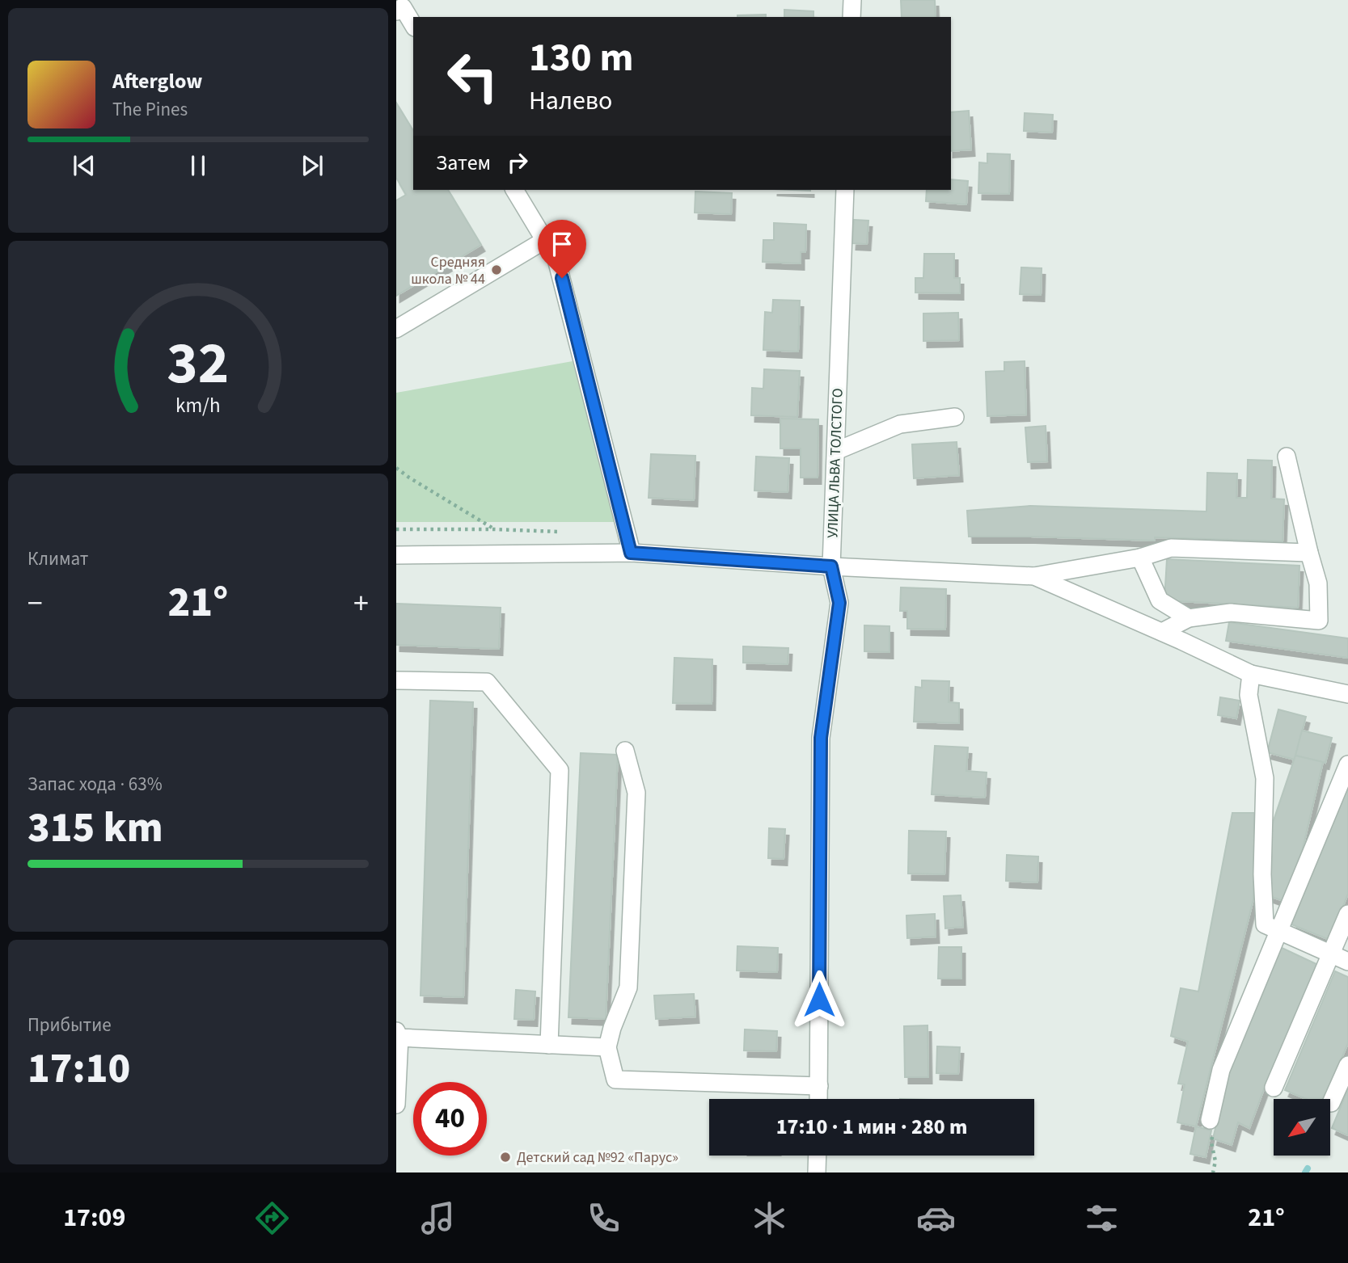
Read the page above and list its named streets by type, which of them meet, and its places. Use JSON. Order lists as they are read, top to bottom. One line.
{"streets":{"street":["УЛИЦА ЛЬВА ТОЛСТОГО"]},"places":["Средняя школа № 44","Детский сад №92 «Парус»"],"north":"bottom left","page":{"turn":["130 m","Налево"],"song":["Afterglow","The Pines"],"then":"Затем","tile":["Климат",["Запас хода · 63%","315 km"],["Прибытие","17:10"]],"heat":["−","21°","+"],"limit":"40","trip":"17:10 · 1 мин · 280 m","tabs":["17:09","21°"],"gauge":["32","km/h"]}}
